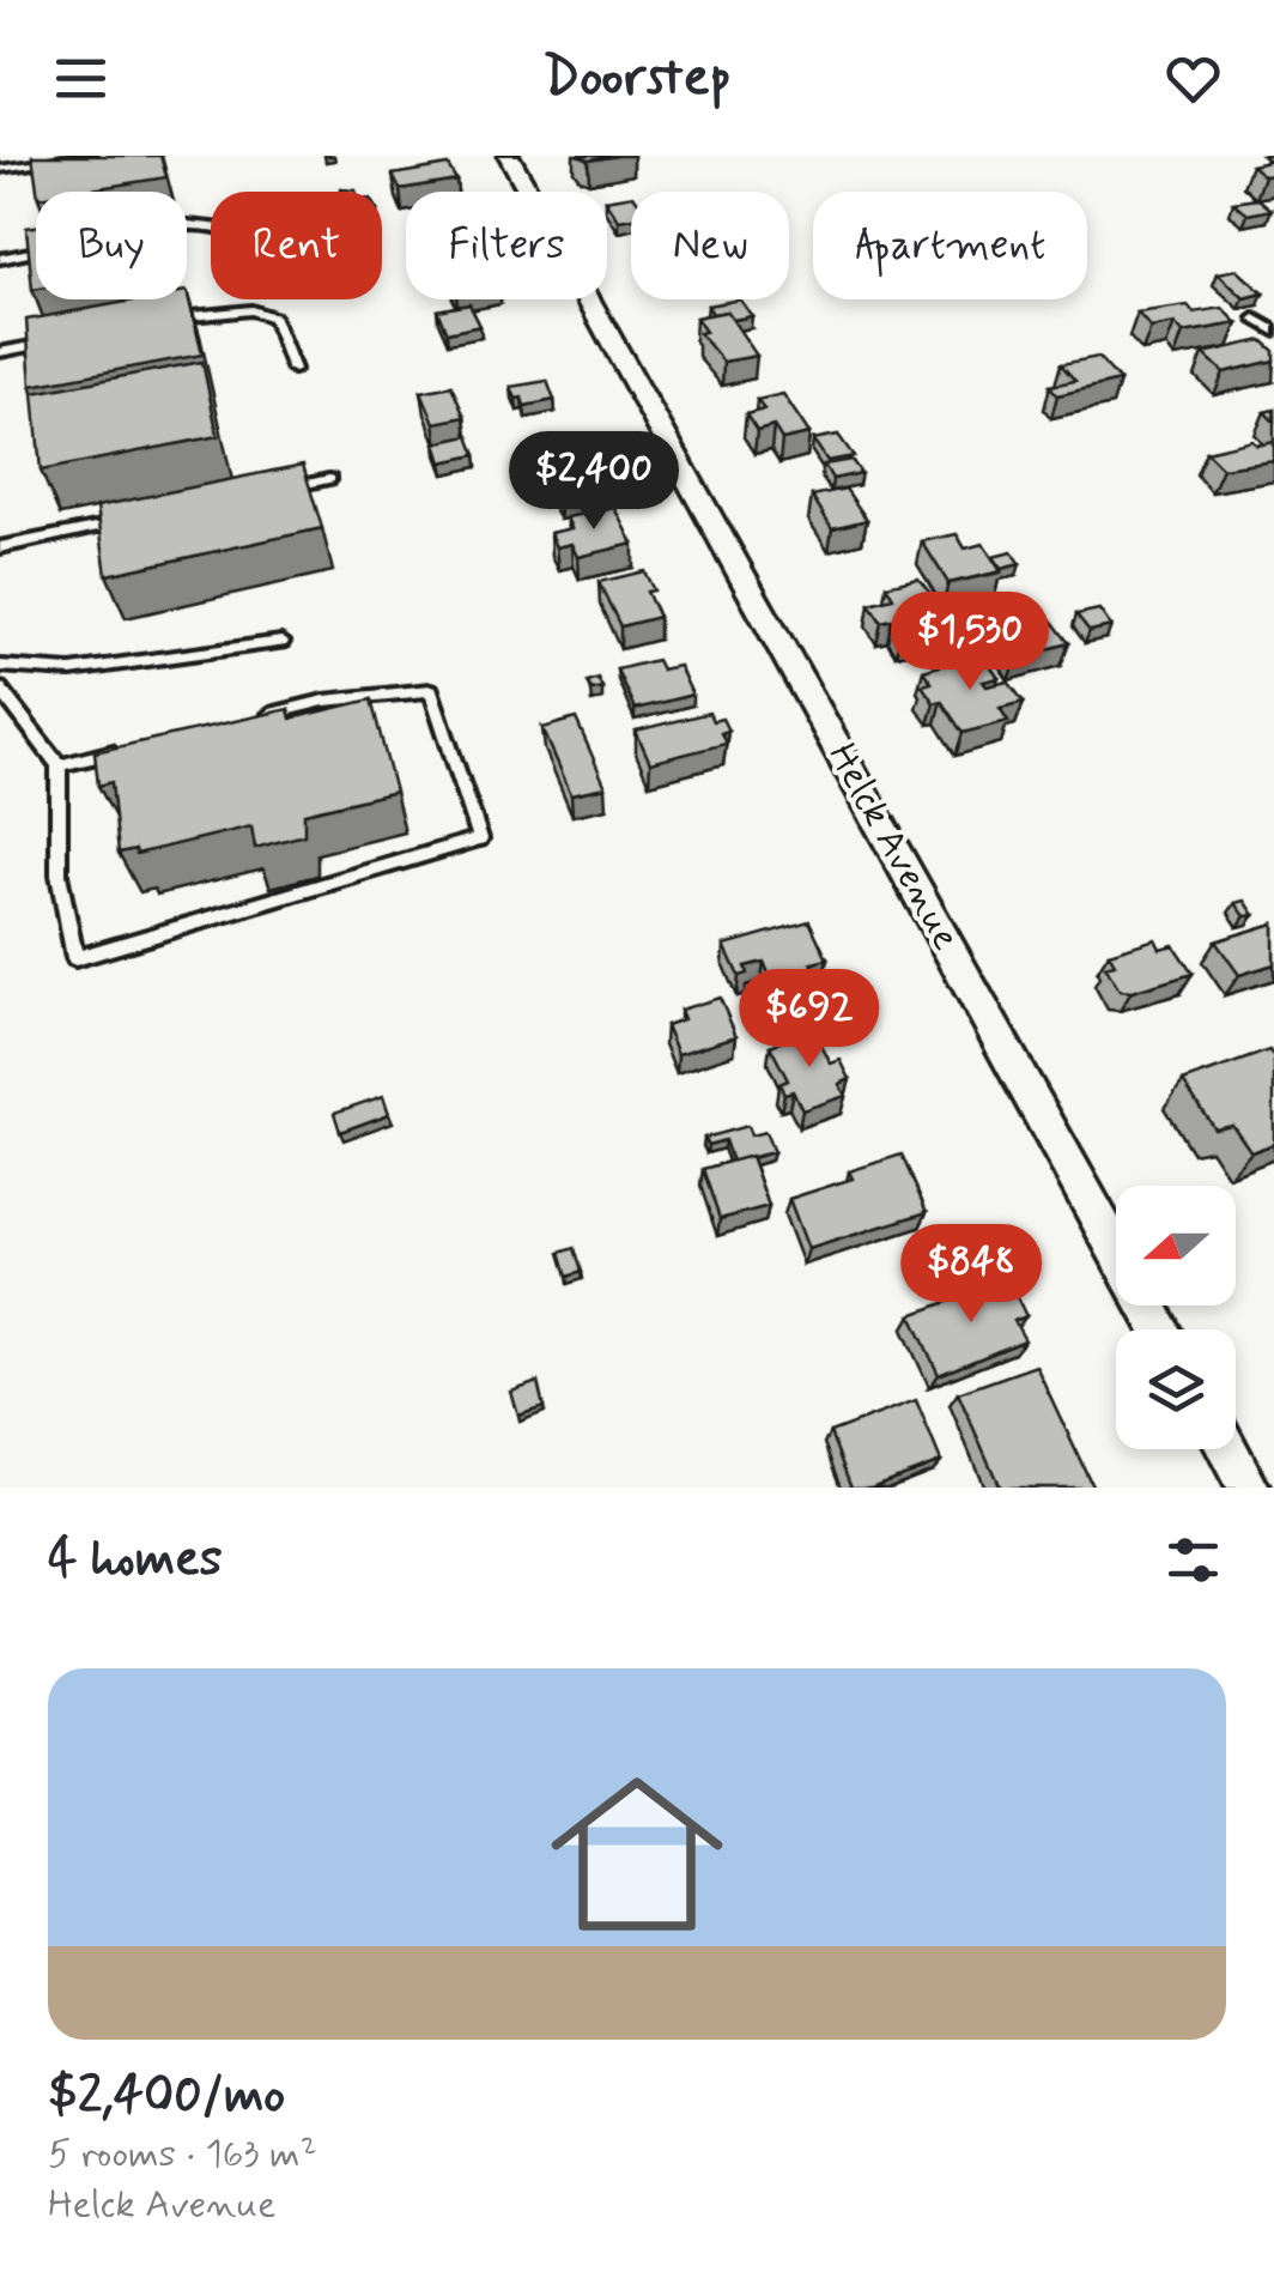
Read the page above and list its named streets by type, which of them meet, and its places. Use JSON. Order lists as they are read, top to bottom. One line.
{"streets":{"street":["Helck Avenue"]},"north":"left","page":{"header":"Doorstep","chip":["Buy","Rent","Filters","New","Apartment"],"price":["$2,400","$1,530","$692","$848"],"heading":"4 homes","list":[{"name":"$2,400/mo","note":"5 rooms · 163 m² · Helck Avenue"}]}}
